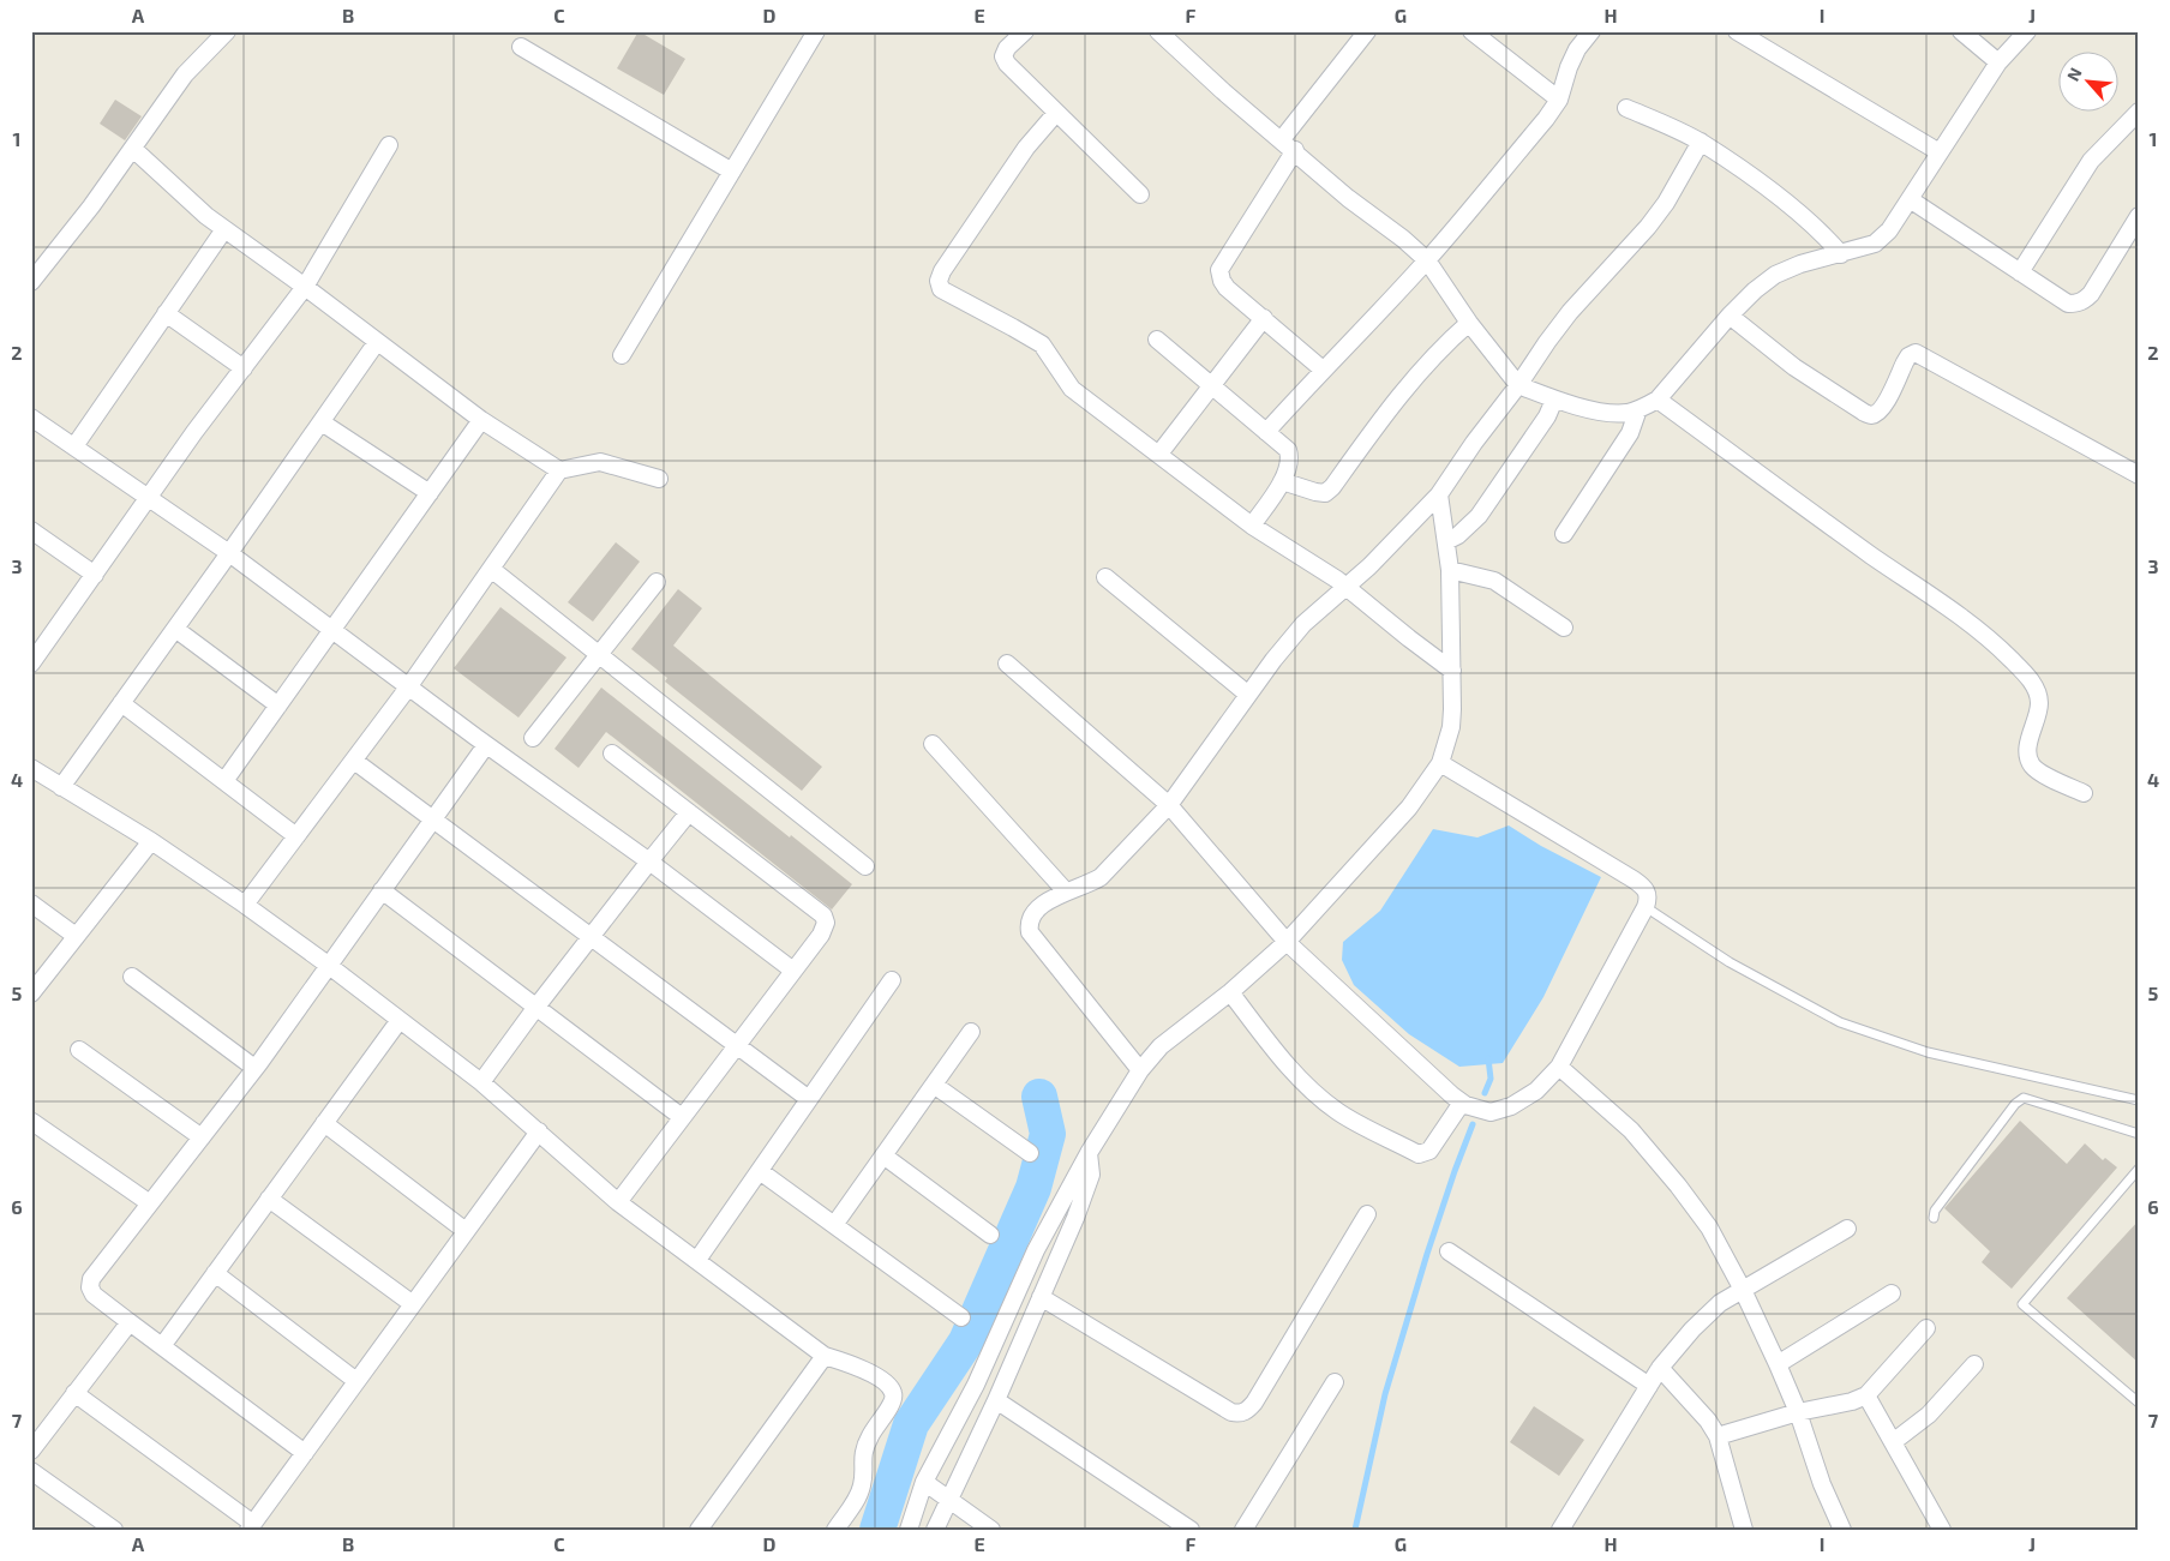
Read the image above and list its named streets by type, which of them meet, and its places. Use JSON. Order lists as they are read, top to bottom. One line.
{"north":"top left","grid":{"columns":["A","B","C","D","E","F","G","H","I","J"],"rows":["1","2","3","4","5","6","7"]}}
